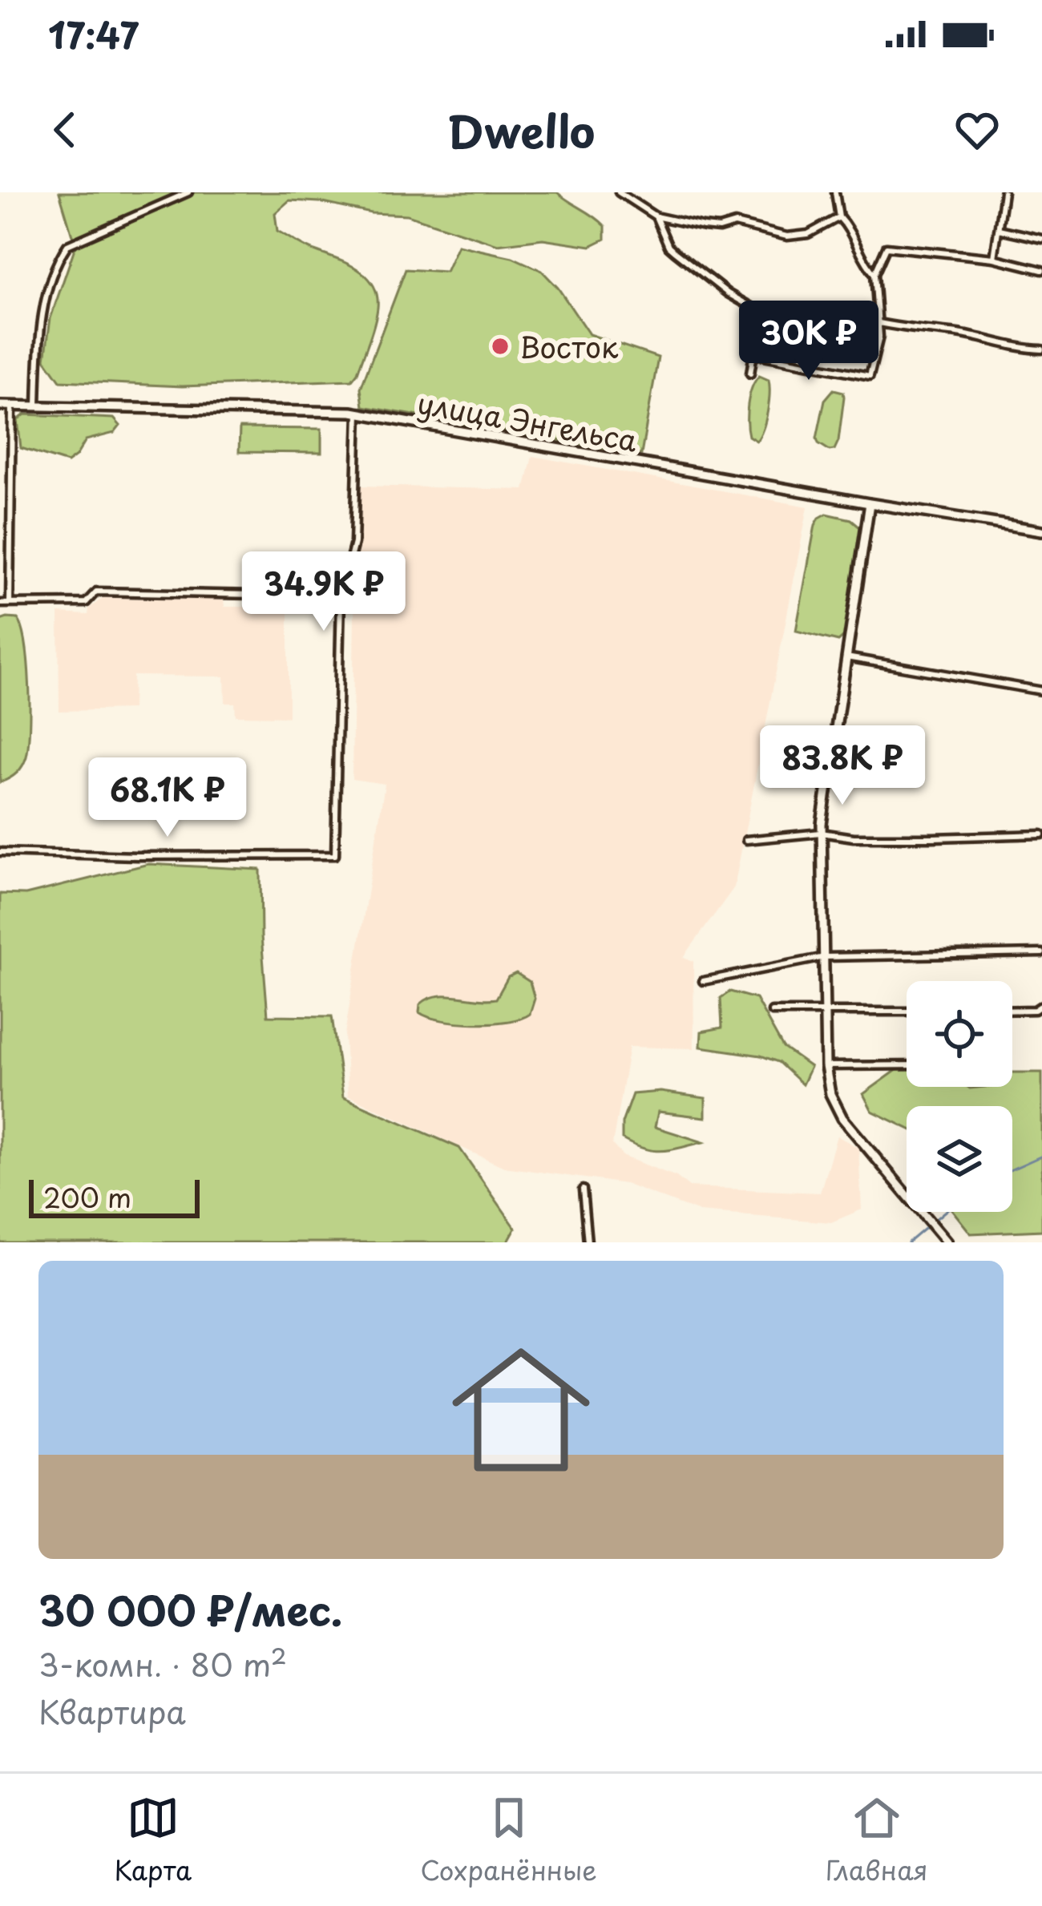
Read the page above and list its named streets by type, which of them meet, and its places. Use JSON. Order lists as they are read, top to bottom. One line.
{"streets":{"main road":["улица Энгельса"]},"places":["Восток"],"scale_bar":"200 m","page":{"status":"17:47","header":"Dwello","price":["30K ₽","34.9K ₽","83.8K ₽","68.1K ₽"],"scale":"200 m","list":[{"name":"30 000 ₽/мес.","note":"3-комн. · 80 m² · Квартира"}],"tabs":["Карта","Сохранённые","Главная"]}}
